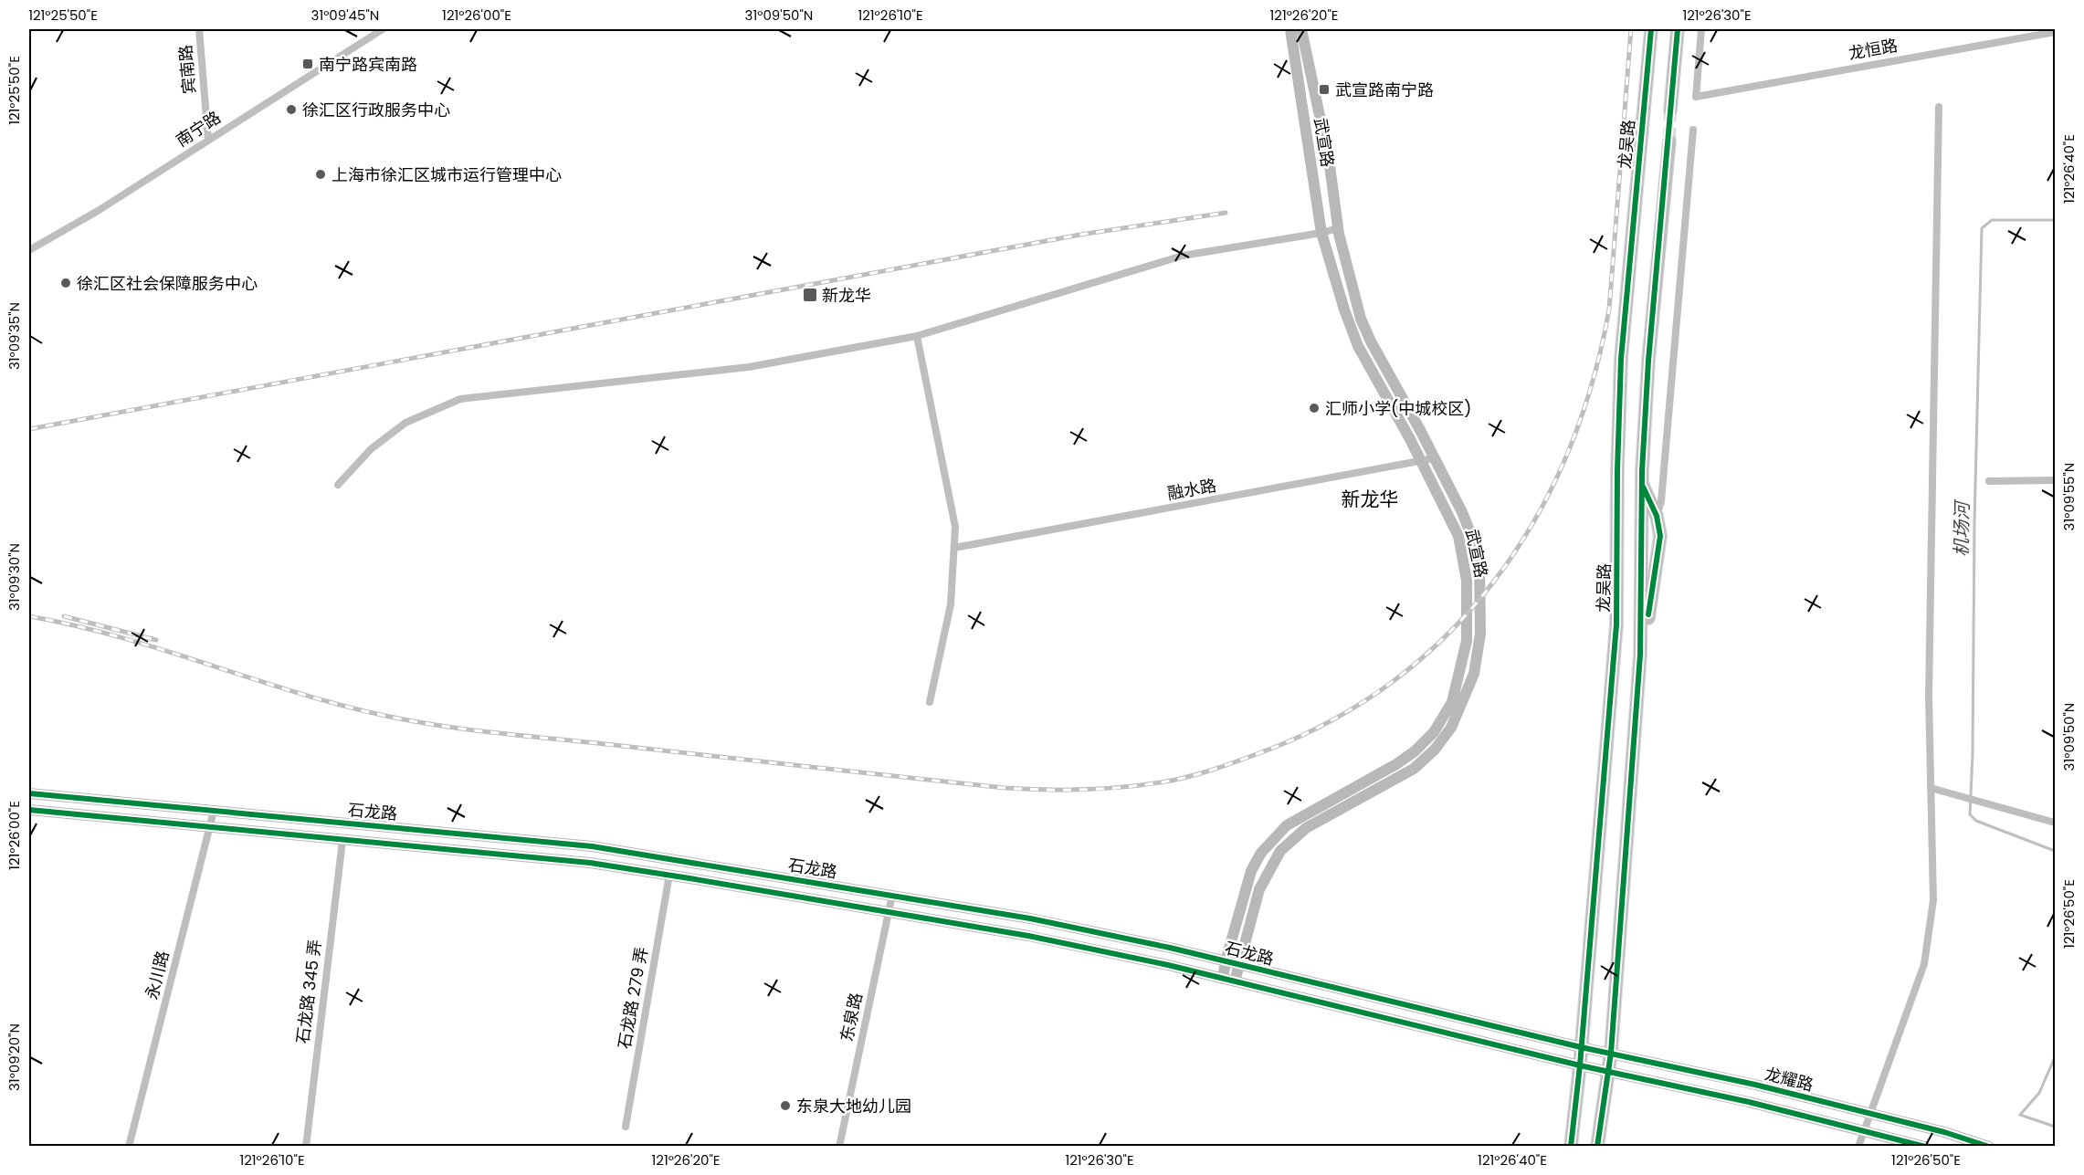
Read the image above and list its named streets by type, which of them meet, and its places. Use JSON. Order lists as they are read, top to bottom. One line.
{"streets":{"main road":["武宣路","龙吴路","石龙路","龙耀路"],"street":["龙恒路","宾南路","南宁路","融水路","永川路","石龙路 345 弄","石龙路 279 弄","东泉路"]},"crossings":[["宾南路","南宁路"],["武宣路","融水路"],["武宣路","石龙路"],["龙吴路","石龙路"],["龙吴路","龙耀路"],["石龙路","永川路"],["石龙路","石龙路 345 弄"],["石龙路","石龙路 279 弄"],["石龙路","东泉路"],["石龙路","龙耀路"]],"districts":["新龙华"],"water":["机场河"],"places":{"transit":["南宁路宾南路","武宣路南宁路","新龙华"],"other":["徐汇区行政服务中心","上海市徐汇区城市运行管理中心","徐汇区社会保障服务中心","汇师小学(中城校区)","东泉大地幼儿园"]},"coordinates":["121°25'50\"E","31°09'45\"N","121°26'00\"E","31°09'50\"N","121°26'10\"E","121°26'20\"E","121°26'30\"E","121°26'40\"E","31°09'35\"N","31°09'55\"N","31°09'30\"N","121°26'50\"E","31°09'20\"N"]}
